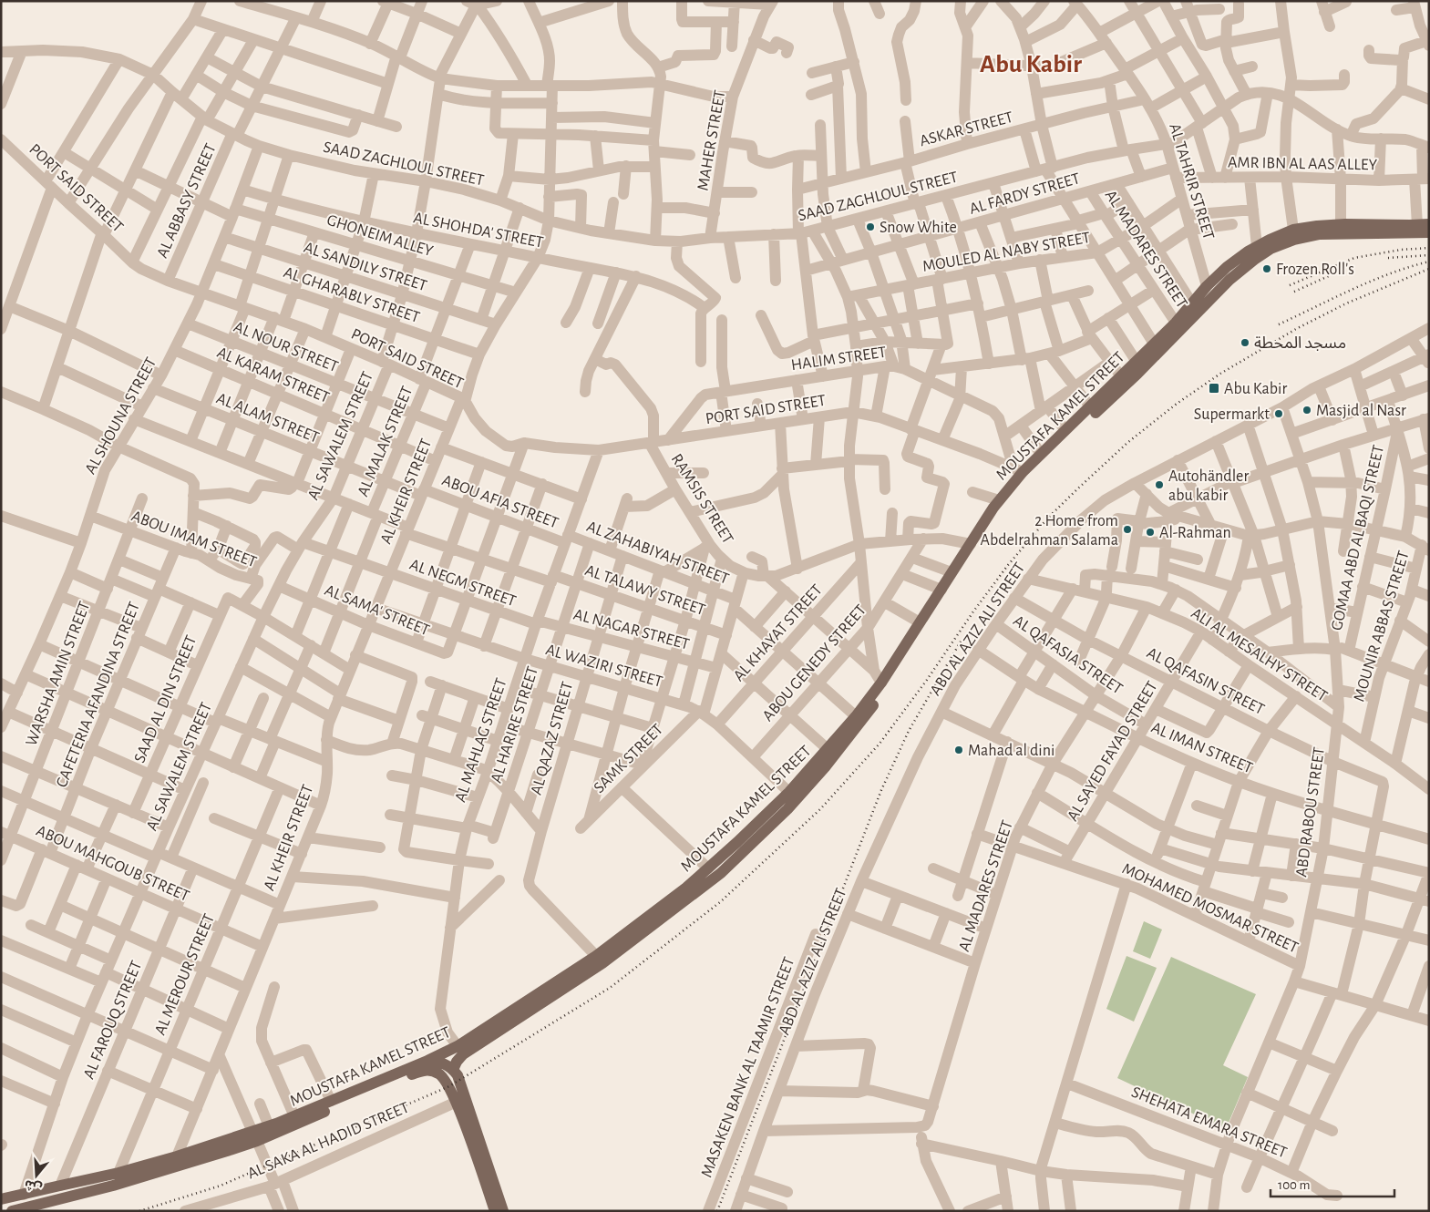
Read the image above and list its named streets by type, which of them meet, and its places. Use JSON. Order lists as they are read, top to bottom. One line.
{"streets":{"main road":["MOUSTAFA KAMEL STREET"],"street":["ASKAR STREET","MAHER STREET","SAAD ZAGHLOUL STREET","AMR IBN AL AAS ALLEY","AL TAHRIR STREET","PORT SAID STREET","AL FARDY STREET","AL ABBASY STREET","AL SHOHDA' STREET","GHONEIM ALLEY","AL MADARES STREET","MOULED AL NABY STREET","AL SANDILY STREET","AL GHARABLY STREET","AL NOUR STREET","HALIM STREET","AL KARAM STREET","AL SHOUNA STREET","AL ALAM STREET","AL SAWALEM STREET","AL MALAK STREET","AL KHEIR STREET","RAMSIS STREET","ABOU AFIA STREET","GOMAA ABD AL BAQI STREET","ABOU IMAM STREET","AL ZAHABIYAH STREET","AL NEGM STREET","AL TALAWY STREET","AL SAMA' STREET","MOUNIR ABBAS STREET","AL NAGAR STREET","ABD AL AZIZ ALI STREET","AL KHAYAT STREET","AL QAFASIA STREET","ALI AL MESALHY STREET","ABOU GENEDY STREET","AL WAZIRI STREET","WARSHA AMIN STREET","AL QAFASIN STREET","CAFETERIA AFANDINA STREET","SAAD AL DIN STREET","AL HARIRE STREET","AL QAZAZ STREET","AL MAHLAG STREET","AL IMAN STREET","AL SAYED FAYAD STREET","SAMK STREET","ABD RABOU STREET","ABOU MAHGOUB STREET","MOHAMED MOSMAR STREET","AL MEROUR STREET","AL FAROUQ STREET","MASAKEN BANK AL TAAMIR STREET","SHEHATA EMARA STREET","AL SAKA AL HADID STREET"]},"crossings":[["ASKAR STREET","AL TAHRIR STREET"],["MAHER STREET","SAAD ZAGHLOUL STREET"],["SAAD ZAGHLOUL STREET","AL TAHRIR STREET"],["SAAD ZAGHLOUL STREET","AL ABBASY STREET"],["SAAD ZAGHLOUL STREET","AL SHOUNA STREET"],["SAAD ZAGHLOUL STREET","AL SAWALEM STREET"],["AMR IBN AL AAS ALLEY","AL TAHRIR STREET"],["AMR IBN AL AAS ALLEY","AL FARDY STREET"],["AL TAHRIR STREET","AL FARDY STREET"],["AL TAHRIR STREET","MOULED AL NABY STREET"],["AL TAHRIR STREET","MOUSTAFA KAMEL STREET"],["PORT SAID STREET","AL ABBASY STREET"],["PORT SAID STREET","HALIM STREET"],["PORT SAID STREET","AL SHOUNA STREET"],["PORT SAID STREET","MOUSTAFA KAMEL STREET"],["PORT SAID STREET","AL SAWALEM STREET"],["PORT SAID STREET","AL MALAK STREET"],["PORT SAID STREET","AL KHEIR STREET"],["PORT SAID STREET","RAMSIS STREET"],["PORT SAID STREET","AL MAHLAG STREET"],["AL FARDY STREET","AL MADARES STREET"],["AL ABBASY STREET","GHONEIM ALLEY"],["AL SHOHDA' STREET","AL SHOUNA STREET"],["AL SHOHDA' STREET","AL SAWALEM STREET"],["AL SHOHDA' STREET","AL MALAK STREET"],["GHONEIM ALLEY","AL SHOUNA STREET"],["GHONEIM ALLEY","AL SAWALEM STREET"],["GHONEIM ALLEY","AL MALAK STREET"],["AL MADARES STREET","MOULED AL NABY STREET"],["AL MADARES STREET","MOUSTAFA KAMEL STREET"],["AL MADARES STREET","AL QAFASIA STREET"],["AL MADARES STREET","ALI AL MESALHY STREET"],["AL MADARES STREET","AL QAFASIN STREET"],["AL MADARES STREET","AL IMAN STREET"],["AL MADARES STREET","MOHAMED MOSMAR STREET"],["AL SANDILY STREET","AL SHOUNA STREET"],["AL SANDILY STREET","AL SAWALEM STREET"],["AL SANDILY STREET","AL MALAK STREET"],["AL GHARABLY STREET","AL SHOUNA STREET"],["AL GHARABLY STREET","AL SAWALEM STREET"],["AL GHARABLY STREET","AL MALAK STREET"],["AL NOUR STREET","AL SHOUNA STREET"],["AL NOUR STREET","AL SAWALEM STREET"],["AL NOUR STREET","AL MALAK STREET"],["AL NOUR STREET","AL KHEIR STREET"],["HALIM STREET","MOUSTAFA KAMEL STREET"],["AL KARAM STREET","AL SHOUNA STREET"],["AL KARAM STREET","AL SAWALEM STREET"],["AL KARAM STREET","AL MALAK STREET"],["AL KARAM STREET","AL KHEIR STREET"],["AL SHOUNA STREET","AL ALAM STREET"],["AL SHOUNA STREET","ABOU IMAM STREET"],["AL SHOUNA STREET","AL TALAWY STREET"],["MOUSTAFA KAMEL STREET","AL SAWALEM STREET"],["MOUSTAFA KAMEL STREET","AL KHEIR STREET"],["MOUSTAFA KAMEL STREET","RAMSIS STREET"],["MOUSTAFA KAMEL STREET","AL WAZIRI STREET"],["MOUSTAFA KAMEL STREET","AL QAZAZ STREET"],["MOUSTAFA KAMEL STREET","AL MAHLAG STREET"],["MOUSTAFA KAMEL STREET","AL MEROUR STREET"],["MOUSTAFA KAMEL STREET","AL FAROUQ STREET"],["AL ALAM STREET","AL SAWALEM STREET"],["AL ALAM STREET","AL MALAK STREET"],["AL ALAM STREET","AL KHEIR STREET"],["AL ALAM STREET","ABOU AFIA STREET"],["AL SAWALEM STREET","AL NEGM STREET"],["AL SAWALEM STREET","AL TALAWY STREET"],["AL SAWALEM STREET","AL SAMA' STREET"],["AL SAWALEM STREET","ABOU MAHGOUB STREET"],["AL MALAK STREET","AL NEGM STREET"],["AL MALAK STREET","AL TALAWY STREET"],["AL MALAK STREET","AL SAMA' STREET"],["AL KHEIR STREET","ABOU AFIA STREET"],["AL KHEIR STREET","AL NEGM STREET"],["AL KHEIR STREET","AL TALAWY STREET"],["AL KHEIR STREET","AL SAMA' STREET"],["AL KHEIR STREET","AL WAZIRI STREET"],["AL KHEIR STREET","ABOU MAHGOUB STREET"],["RAMSIS STREET","ABOU GENEDY STREET"],["ABOU AFIA STREET","AL ZAHABIYAH STREET"],["ABOU AFIA STREET","AL MAHLAG STREET"],["ABOU IMAM STREET","AL NEGM STREET"],["ABOU IMAM STREET","WARSHA AMIN STREET"],["ABOU IMAM STREET","CAFETERIA AFANDINA STREET"],["ABOU IMAM STREET","SAAD AL DIN STREET"],["AL ZAHABIYAH STREET","AL HARIRE STREET"],["AL ZAHABIYAH STREET","AL QAZAZ STREET"],["AL ZAHABIYAH STREET","AL MAHLAG STREET"],["AL NEGM STREET","AL NAGAR STREET"],["AL NEGM STREET","AL MAHLAG STREET"],["AL TALAWY STREET","AL HARIRE STREET"],["AL TALAWY STREET","AL QAZAZ STREET"],["AL TALAWY STREET","AL MAHLAG STREET"],["AL SAMA' STREET","AL WAZIRI STREET"],["MOUNIR ABBAS STREET","ALI AL MESALHY STREET"],["AL NAGAR STREET","AL HARIRE STREET"],["AL NAGAR STREET","AL QAZAZ STREET"],["AL NAGAR STREET","AL MAHLAG STREET"],["ABD AL AZIZ ALI STREET","AL QAFASIA STREET"],["ABD AL AZIZ ALI STREET","ALI AL MESALHY STREET"],["ABD AL AZIZ ALI STREET","AL QAFASIN STREET"],["ABD AL AZIZ ALI STREET","AL IMAN STREET"],["ABD AL AZIZ ALI STREET","ABD RABOU STREET"],["AL KHAYAT STREET","AL WAZIRI STREET"],["AL QAFASIA STREET","AL SAYED FAYAD STREET"],["ALI AL MESALHY STREET","AL SAYED FAYAD STREET"],["ALI AL MESALHY STREET","ABD RABOU STREET"],["ABOU GENEDY STREET","AL WAZIRI STREET"],["AL WAZIRI STREET","AL HARIRE STREET"],["AL WAZIRI STREET","AL QAZAZ STREET"],["AL WAZIRI STREET","AL MAHLAG STREET"],["AL WAZIRI STREET","SAMK STREET"],["WARSHA AMIN STREET","ABOU MAHGOUB STREET"],["AL QAFASIN STREET","AL IMAN STREET"],["AL QAFASIN STREET","AL SAYED FAYAD STREET"],["AL QAFASIN STREET","ABD RABOU STREET"],["CAFETERIA AFANDINA STREET","ABOU MAHGOUB STREET"],["AL HARIRE STREET","AL MAHLAG STREET"],["AL IMAN STREET","AL SAYED FAYAD STREET"],["AL IMAN STREET","ABD RABOU STREET"],["AL SAYED FAYAD STREET","MOHAMED MOSMAR STREET"],["ABD RABOU STREET","MOHAMED MOSMAR STREET"],["ABD RABOU STREET","SHEHATA EMARA STREET"],["ABOU MAHGOUB STREET","AL MEROUR STREET"],["ABOU MAHGOUB STREET","AL FAROUQ STREET"]],"districts":["Abu Kabir"],"places":{"other":["Snow White","Frozen Roll's","مسجد المحطة","Masjid al Nasr","Supermarkt","Autohändler abu kabir","2 Home from Abdelrahman Salama","Al-Rahman","Mahad al dini"],"transit":["Abu Kabir"]},"scale_bar":"100 m","north":"bottom"}
